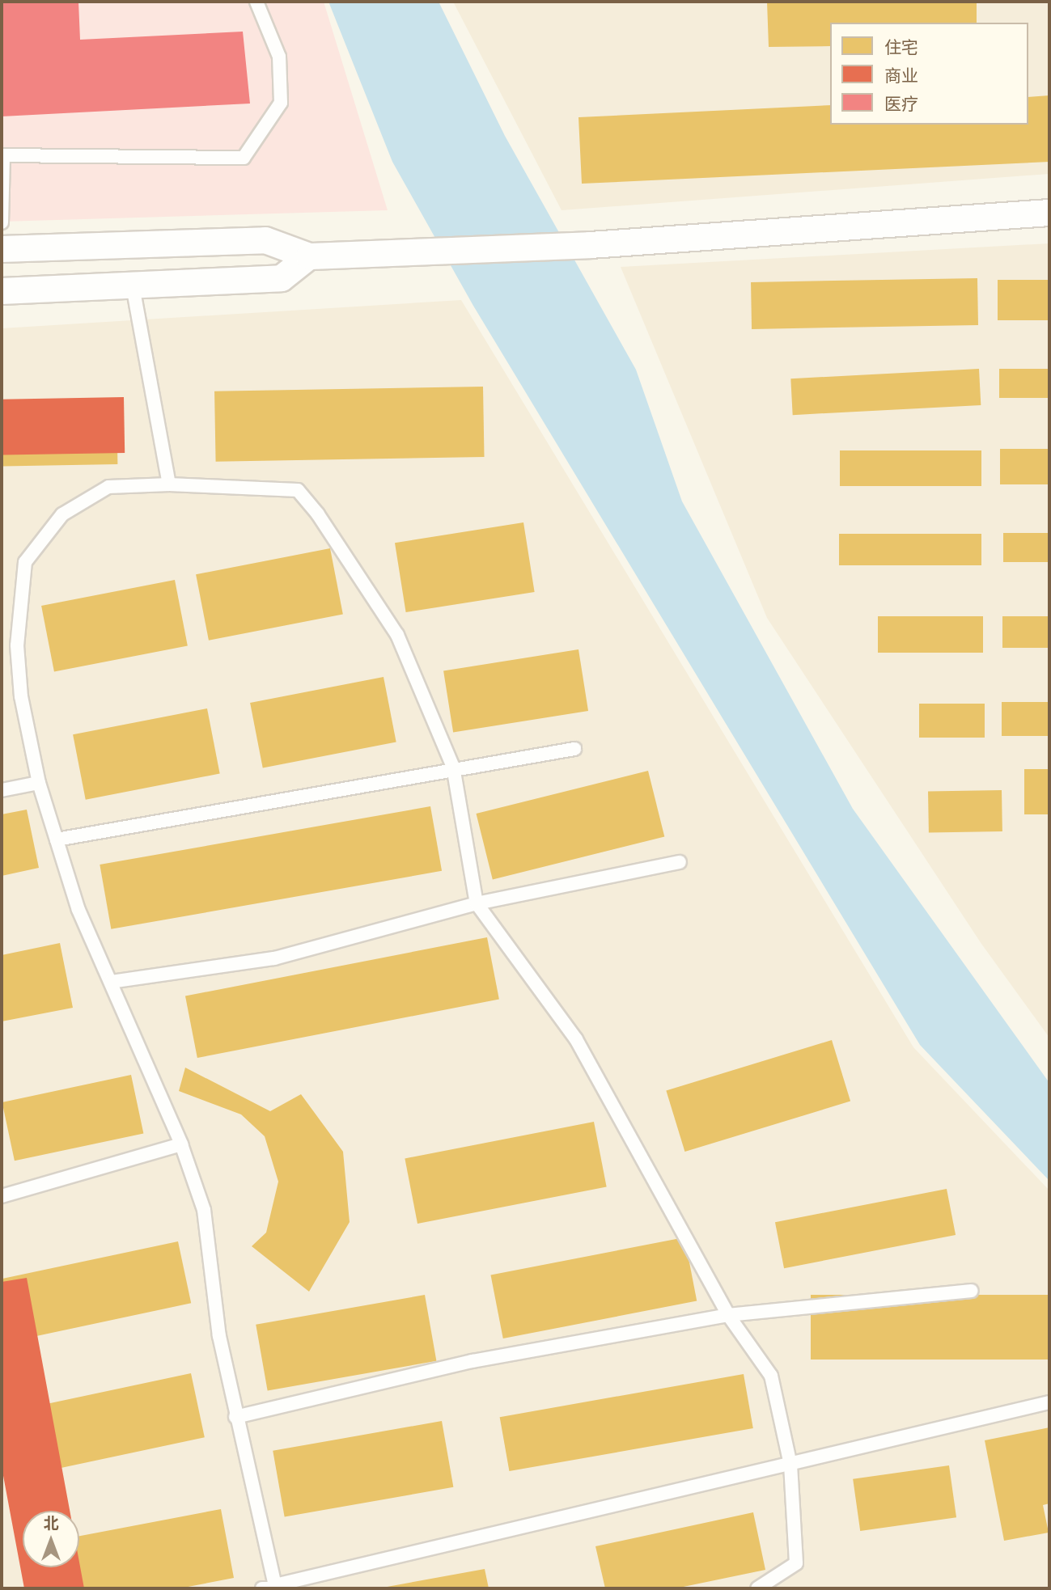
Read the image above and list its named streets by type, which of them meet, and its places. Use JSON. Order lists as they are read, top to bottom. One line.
{"legend":["住宅","商业","医疗"],"north":"top"}
